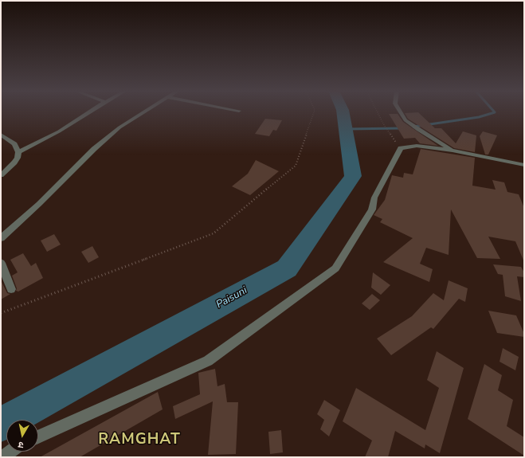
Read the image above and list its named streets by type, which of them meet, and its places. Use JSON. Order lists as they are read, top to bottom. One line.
{"districts":["RAMGHAT"],"water":["Paisuni"],"north":"bottom"}
